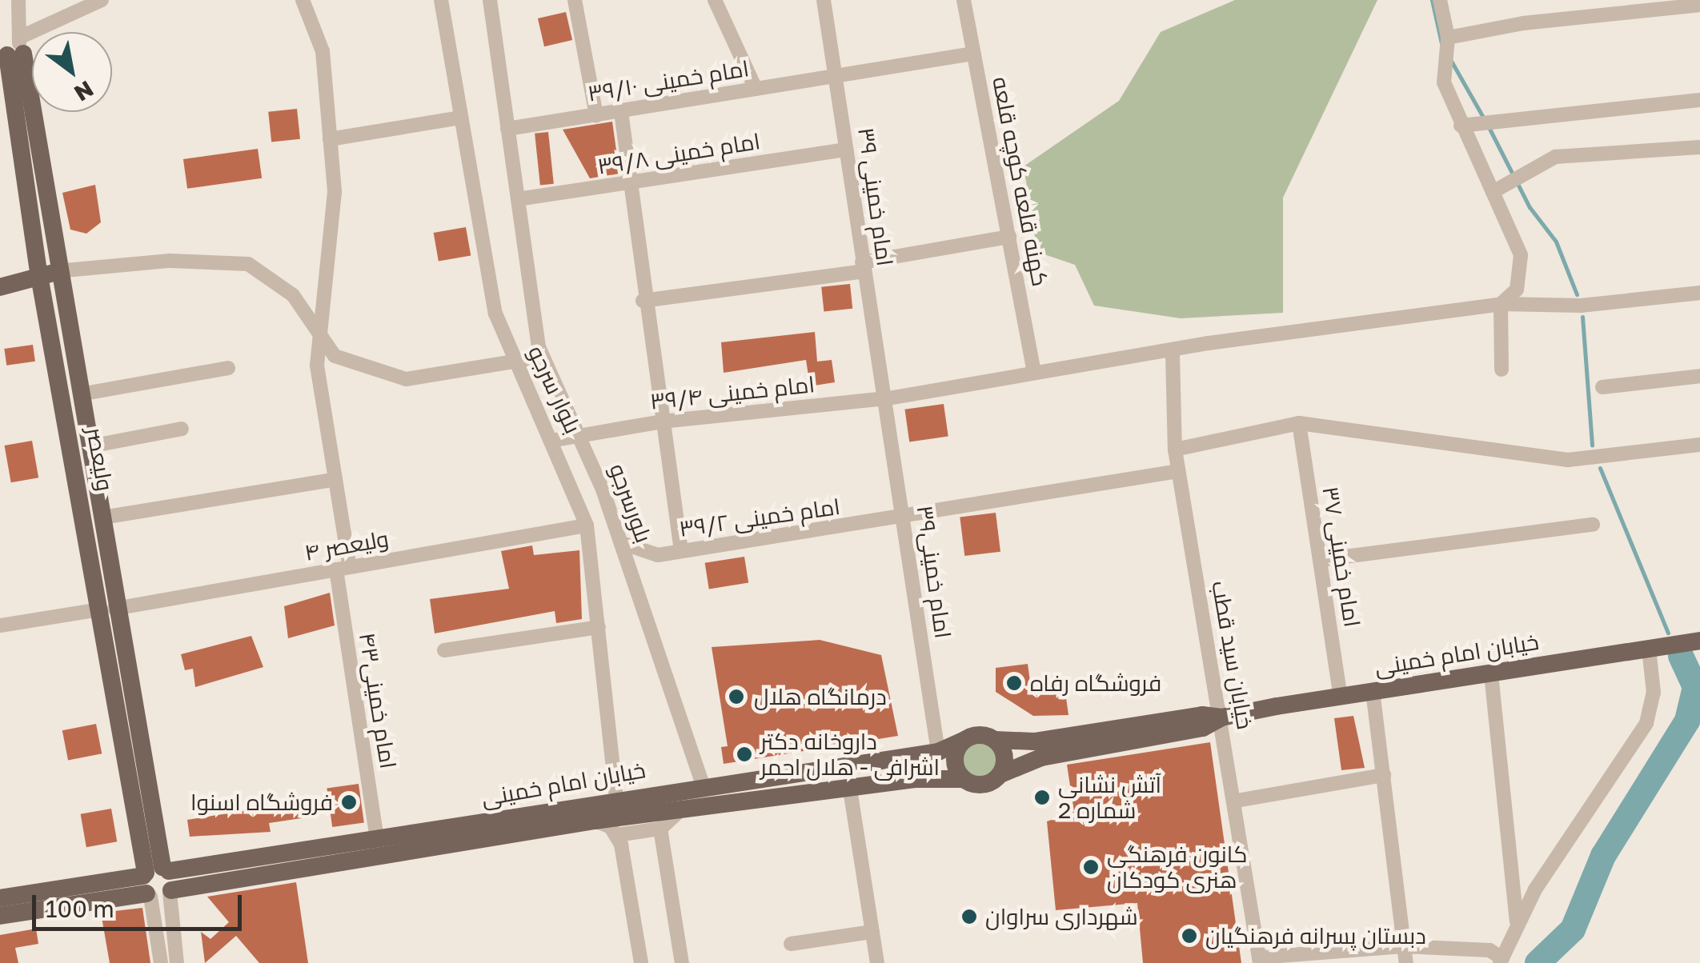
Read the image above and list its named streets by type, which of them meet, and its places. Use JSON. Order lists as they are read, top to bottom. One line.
{"streets":{"main road":["ولیعصر","خیابان امام خمینی"],"street":["امام خمینی ۳۹/۱۰","امام خمینی ۳۹/۸","کهنه قلعه کوچه قلعه","امام خمینی ۳۹","بلوار سرجو","امام خمینی ۳۹/۴","بلورسرجو","امام خمینی ۳۹/۲","ولیعصر ۴","امام خمینی ۳۷","امام خمینی۳۹","خیابان سید قطب","امام خمینی۴۳"]},"crossings":[["امام خمینی ۳۹/۱۰","کهنه قلعه کوچه قلعه"],["امام خمینی ۳۹/۱۰","امام خمینی ۳۹"],["امام خمینی ۳۹/۱۰","بلورسرجو"],["امام خمینی ۳۹/۸","امام خمینی ۳۹"],["امام خمینی ۳۹/۸","بلورسرجو"],["کهنه قلعه کوچه قلعه","امام خمینی ۳۹/۴"],["امام خمینی ۳۹","امام خمینی ۳۹/۴"],["امام خمینی ۳۹","امام خمینی۳۹"],["بلوار سرجو","امام خمینی ۳۹/۴"],["بلوار سرجو","ولیعصر ۴"],["بلوار سرجو","خیابان امام خمینی"],["امام خمینی ۳۹/۴","بلورسرجو"],["امام خمینی ۳۹/۴","امام خمینی۳۹"],["امام خمینی ۳۹/۴","خیابان سید قطب"],["ولیعصر","ولیعصر ۴"],["ولیعصر","خیابان امام خمینی"],["بلورسرجو","امام خمینی ۳۹/۲"],["بلورسرجو","خیابان امام خمینی"],["امام خمینی ۳۹/۲","امام خمینی۳۹"],["امام خمینی ۳۹/۲","خیابان سید قطب"],["ولیعصر ۴","امام خمینی۴۳"],["امام خمینی ۳۷","خیابان امام خمینی"],["امام خمینی۳۹","خیابان امام خمینی"],["خیابان امام خمینی","خیابان سید قطب"],["خیابان امام خمینی","امام خمینی۴۳"]],"places":["فروشگاه رفاه","درمانگاه هلال","داروخانه دکتر اشرافی - هلال احمر","آتش نشانی شماره 2","فروشگاه اسنوا","کانون فرهنگی هنری کودکان","شهرداری سراوان","دبستان پسرانه فرهنگیان"],"scale_bar":"100 m","north":"bottom right"}
